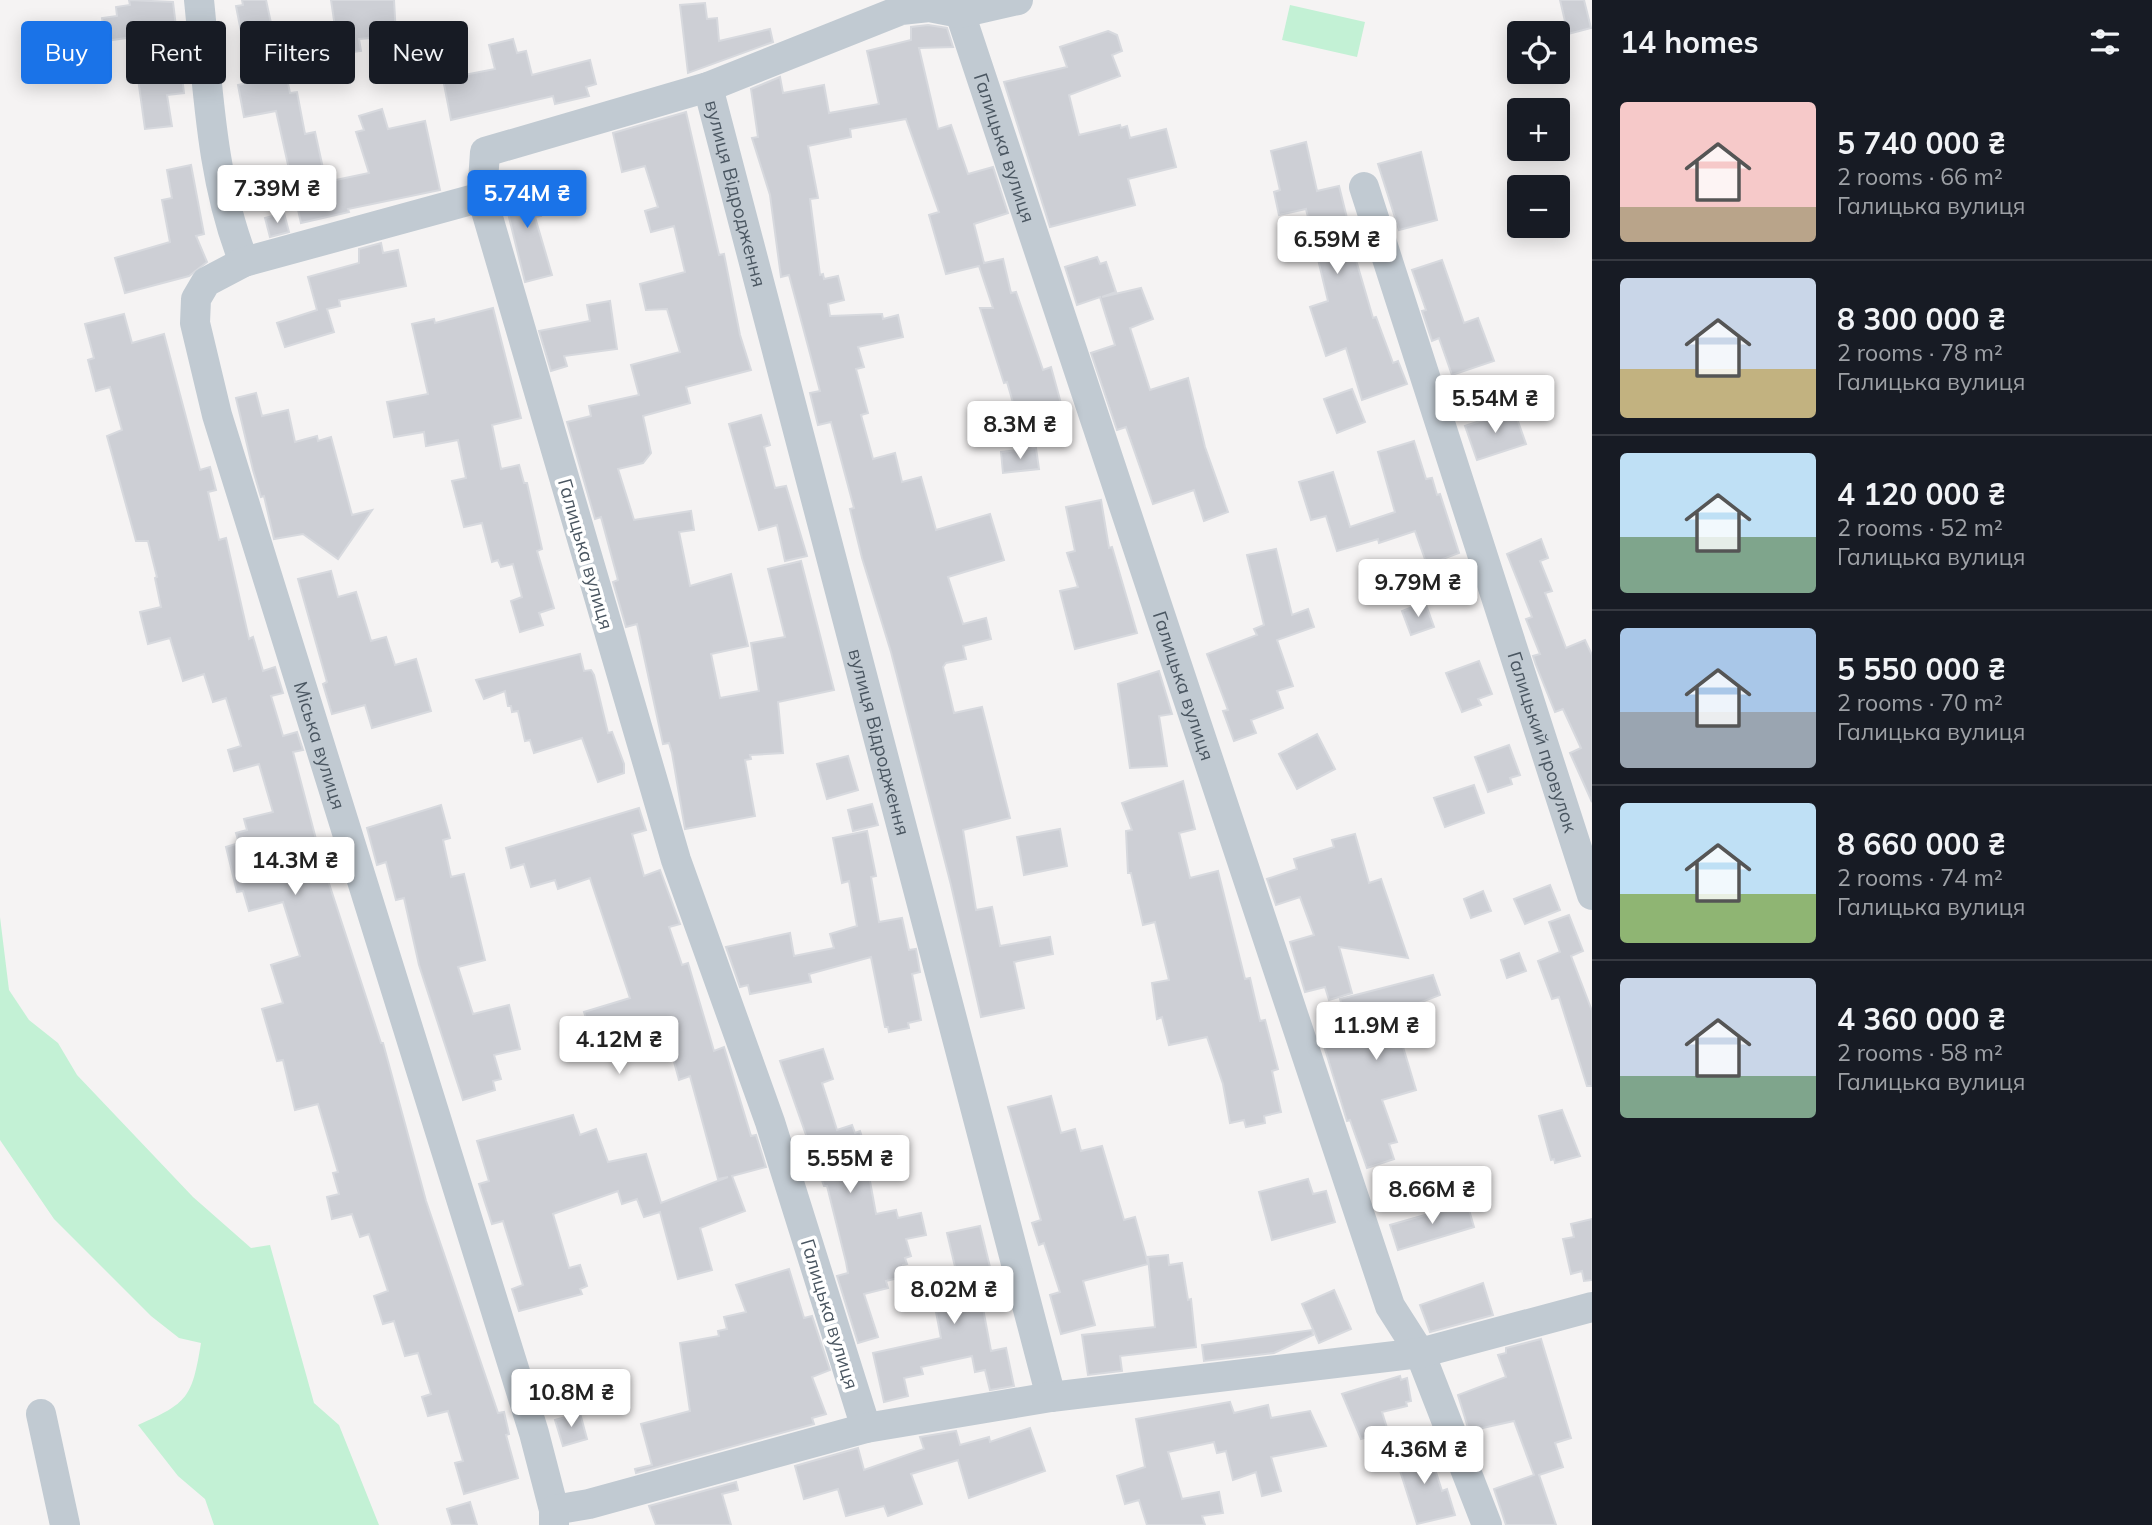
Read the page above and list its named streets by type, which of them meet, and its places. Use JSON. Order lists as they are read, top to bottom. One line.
{"streets":{"street":["Галицька вулиця","вулиця Відродження","Галицький провулок","Міська вулиця"]},"crossings":[["Галицька вулиця","вулиця Відродження"],["Галицька вулиця","Міська вулиця"]],"page":{"heading":"14 homes","map_buttons":["+","−"],"chip":["Buy","Rent","Filters","New"],"list":[{"name":"5 740 000 ₴","note":"2 rooms · 66 m² · Галицька вулиця"},{"name":"8 300 000 ₴","note":"2 rooms · 78 m² · Галицька вулиця"},{"name":"4 120 000 ₴","note":"2 rooms · 52 m² · Галицька вулиця"},{"name":"5 550 000 ₴","note":"2 rooms · 70 m² · Галицька вулиця"},{"name":"8 660 000 ₴","note":"2 rooms · 74 m² · Галицька вулиця"},{"name":"4 360 000 ₴","note":"2 rooms · 58 m² · Галицька вулиця"}],"price":["7.39M ₴","5.74M ₴","6.59M ₴","5.54M ₴","8.3M ₴","9.79M ₴","14.3M ₴","11.9M ₴","4.12M ₴","5.55M ₴","8.66M ₴","8.02M ₴","10.8M ₴","4.36M ₴"]}}
